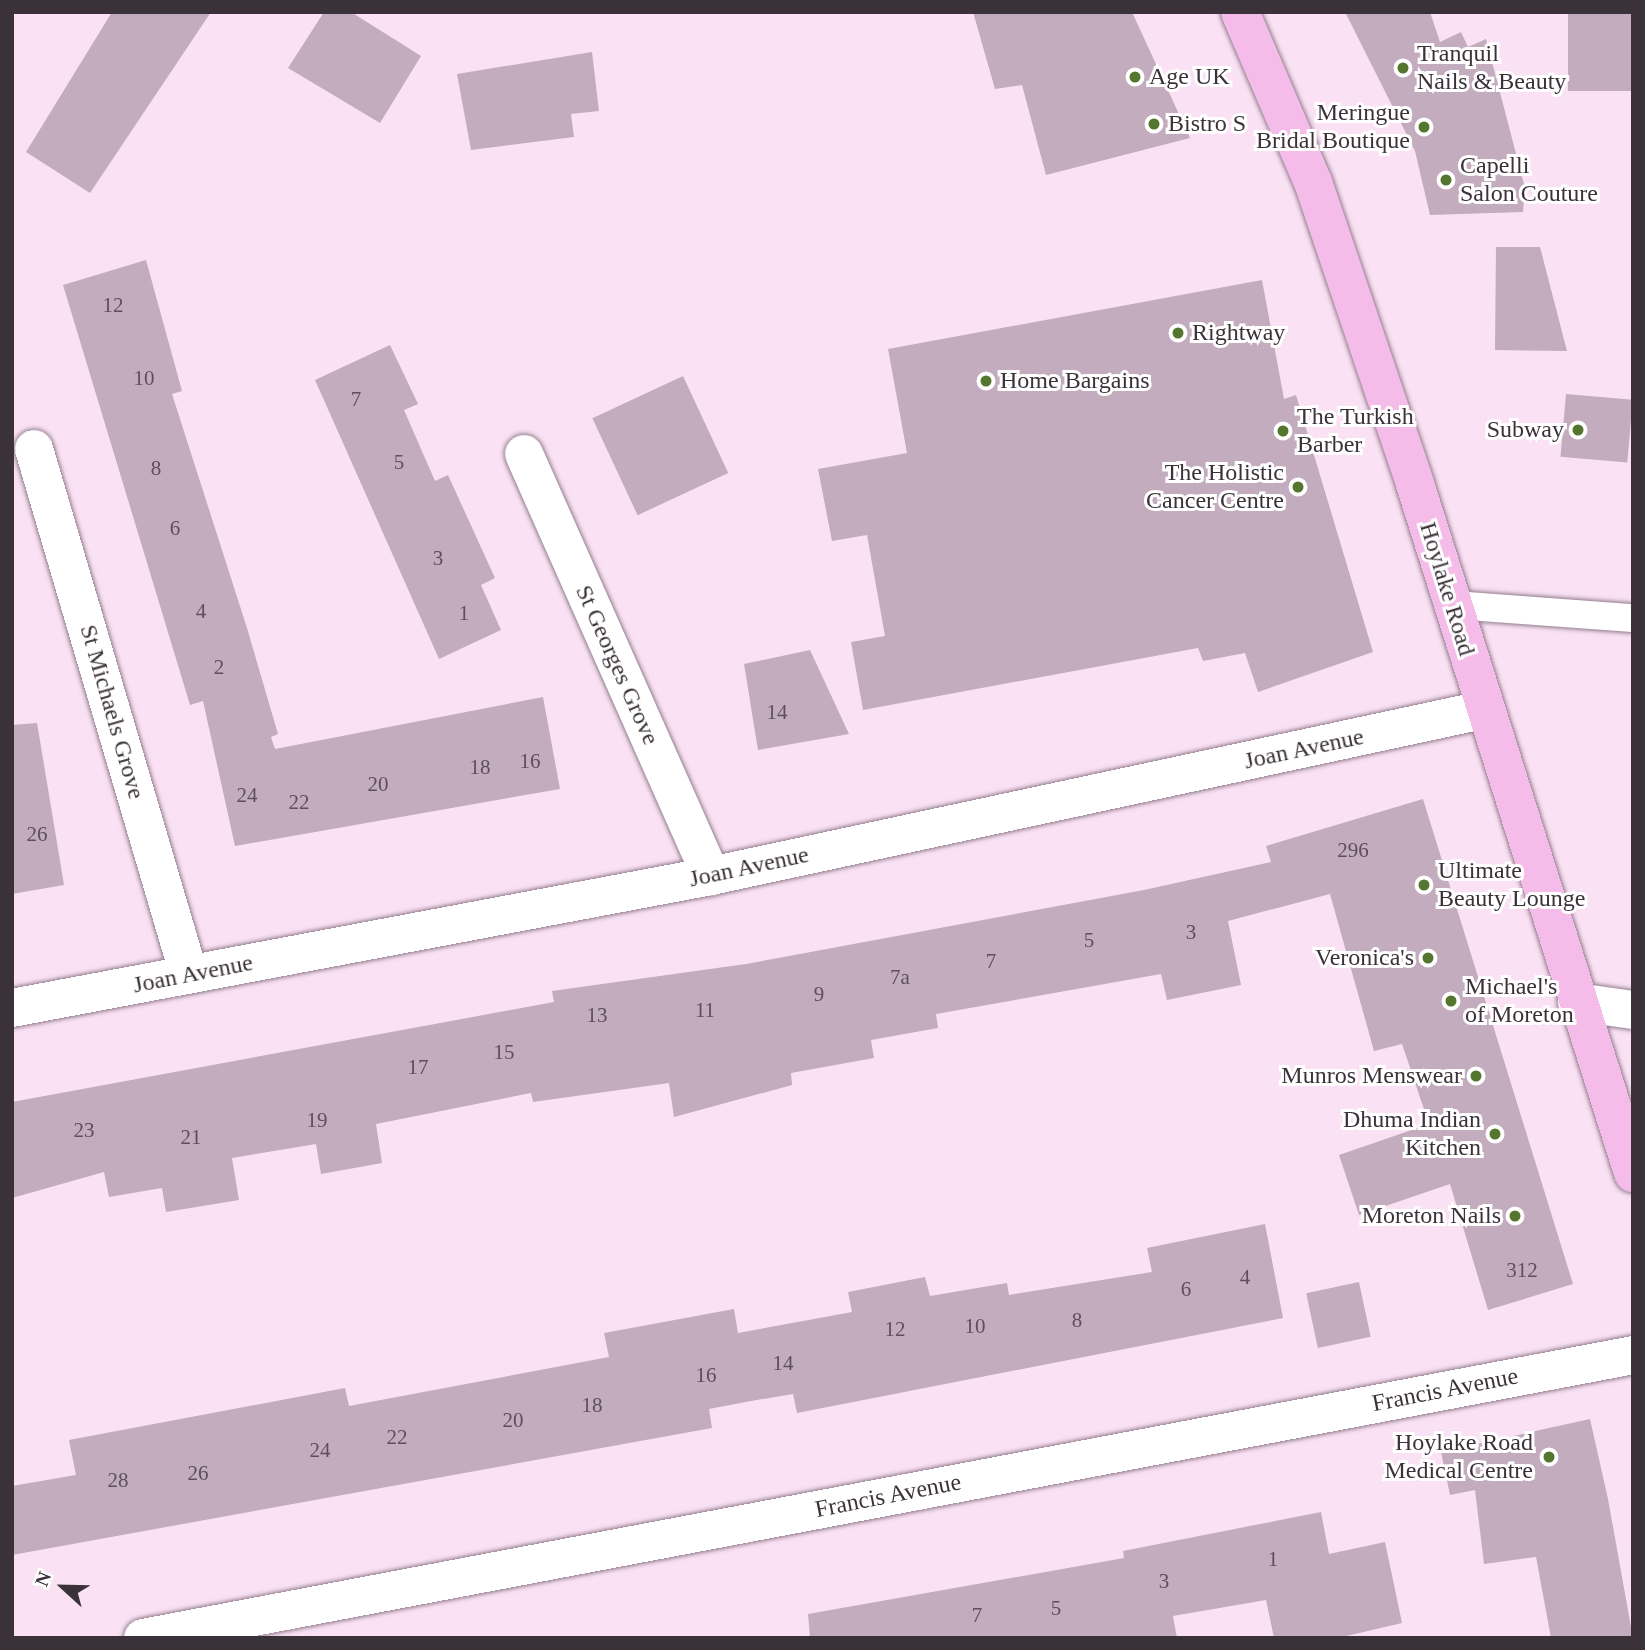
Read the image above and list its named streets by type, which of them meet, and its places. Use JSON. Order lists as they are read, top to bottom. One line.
{"streets":{"main road":["Hoylake Road"],"street":["St Georges Grove","St Michaels Grove","Joan Avenue","Francis Avenue"]},"crossings":[["Hoylake Road","Joan Avenue"],["St Georges Grove","Joan Avenue"],["St Michaels Grove","Joan Avenue"]],"places":["Tranquil Nails & Beauty","Age UK","Bistro S","Meringue Bridal Boutique","Capelli Salon Couture","Rightway","Home Bargains","Subway","The Turkish Barber","The Holistic Cancer Centre","Ultimate Beauty Lounge","Veronica's","Michael's of Moreton","Munros Menswear","Dhuma Indian Kitchen","Moreton Nails","Hoylake Road Medical Centre"],"house_numbers":["12","10","7","5","8","6","3","4","1","2","14","16","18","20","24","22","26","296","3","5","7","7a","9","11","13","15","17","19","23","21","312","4","6","8","10","12","14","16","18","20","22","24","26","28","1","3","5","7"],"north":"left"}
